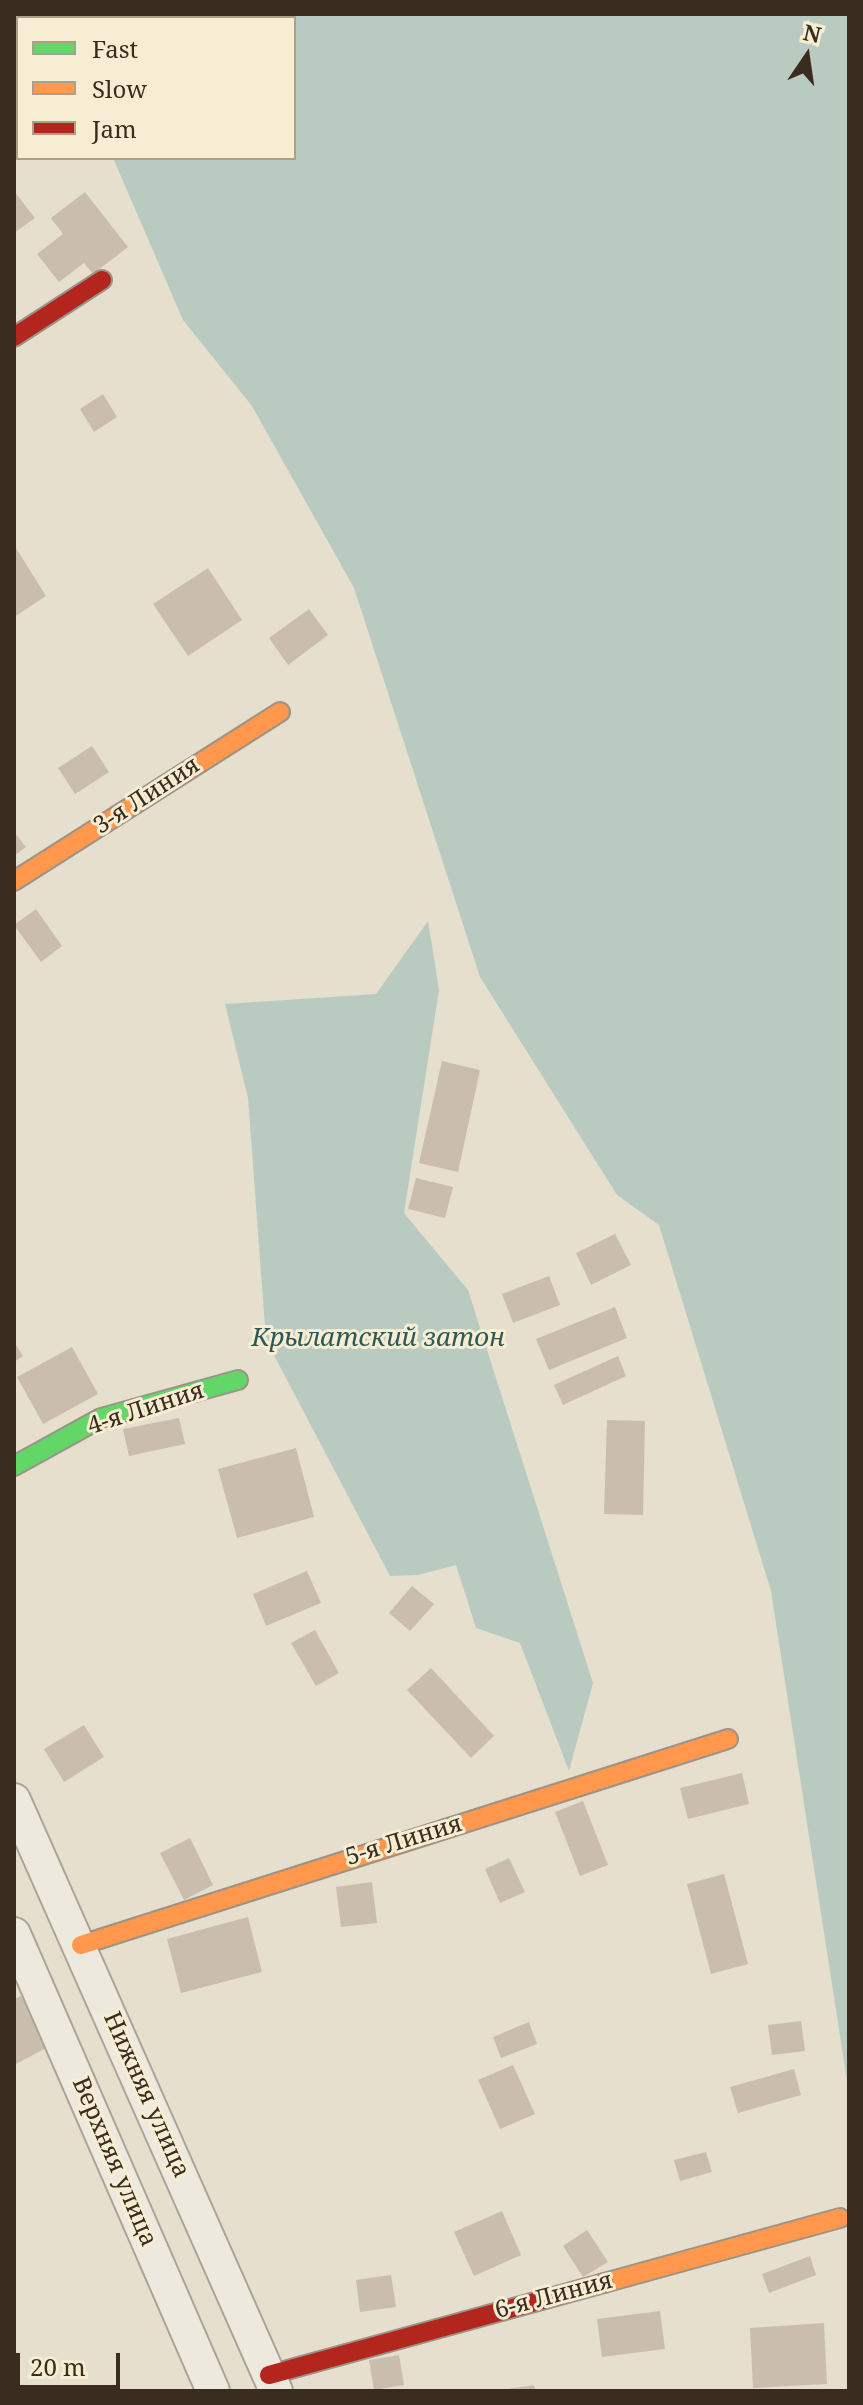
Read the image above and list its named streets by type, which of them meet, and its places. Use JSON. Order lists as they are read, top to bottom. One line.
{"streets":{"street":["3-я Линия","4-я Линия","5-я Линия","Нижняя улица","Верхняя улица","6-я Линия"]},"crossings":[["5-я Линия","Нижняя улица"],["Нижняя улица","6-я Линия"]],"water":["Крылатский затон"],"legend":["Fast","Slow","Jam"],"scale_bar":"20 m","north":"top"}
